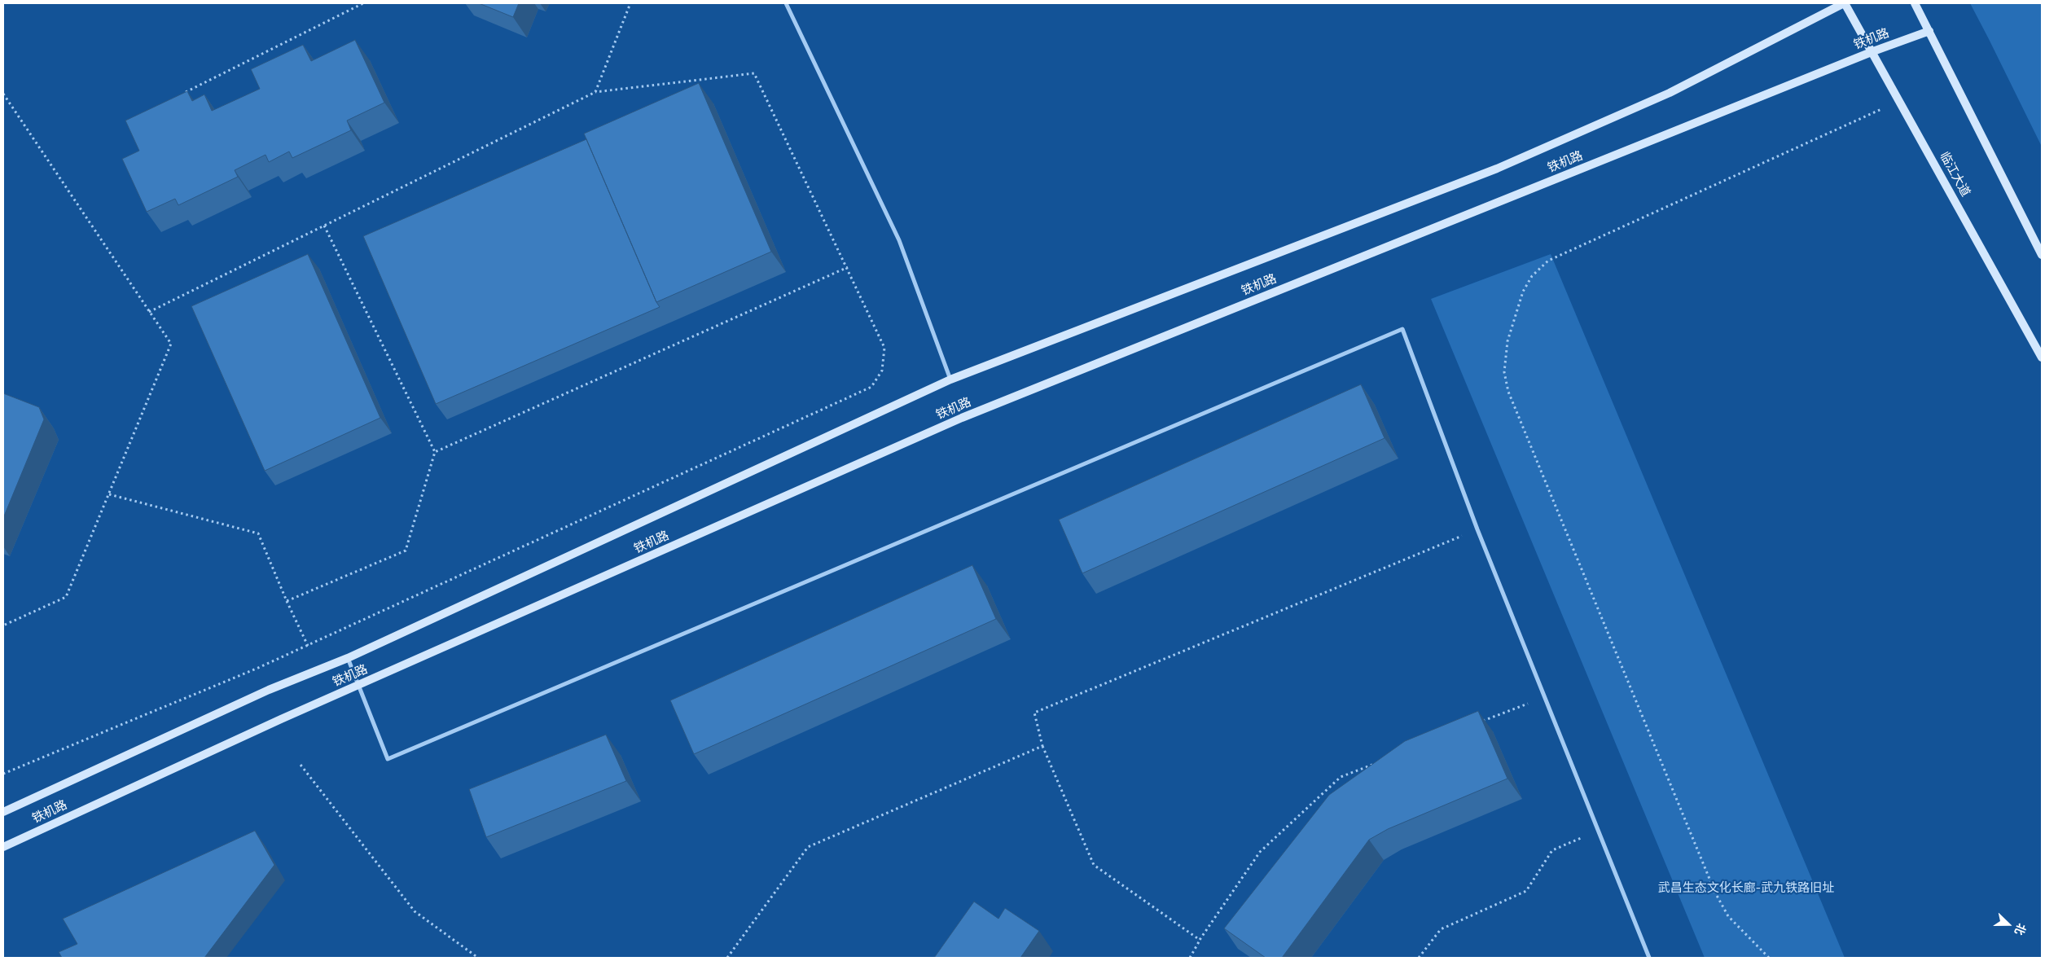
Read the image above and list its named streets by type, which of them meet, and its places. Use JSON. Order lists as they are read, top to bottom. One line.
{"streets":{"main road":["铁机路","临江大道"]},"crossings":[["铁机路","临江大道"]],"parks":["武昌生态文化长廊-武九铁路旧址"],"north":"right"}
